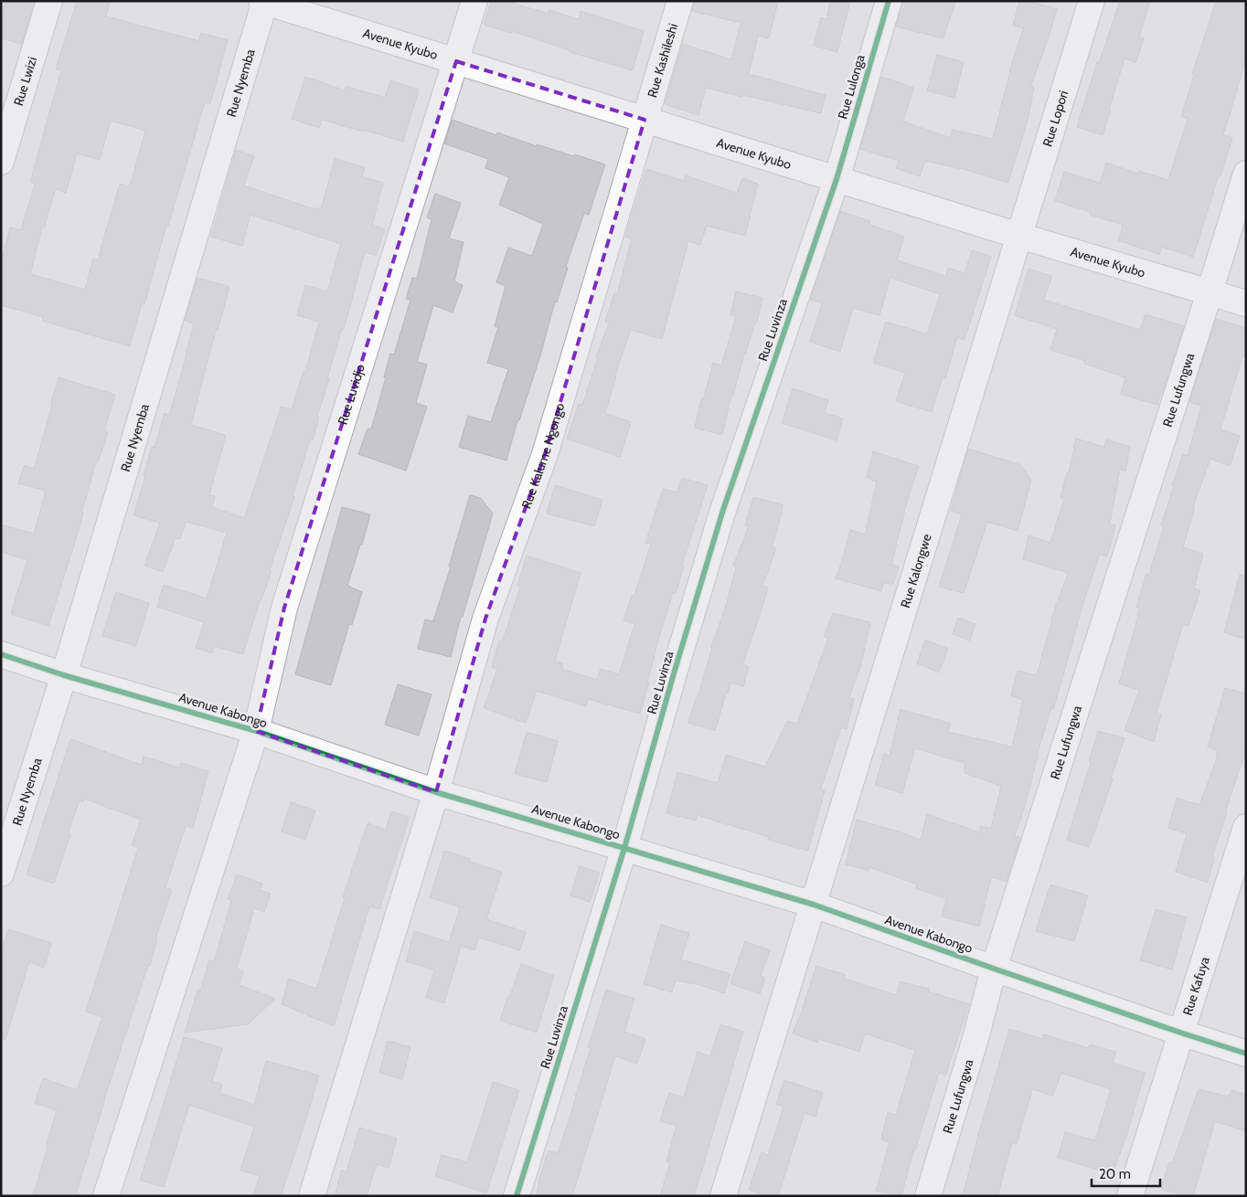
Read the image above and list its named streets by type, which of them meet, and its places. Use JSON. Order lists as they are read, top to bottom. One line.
{"streets":{"street":["Avenue Kyubo","Rue Kashileshi","Rue Lwizi","Rue Nyemba","Rue Lulonga","Rue Lopori","Rue Luvinza","Rue Lufungwa","Rue Luvidjo","Rue Kalume Ngongo","Rue Kalongwe","Avenue Kabongo","Rue Kafuya"]},"crossings":[["Avenue Kyubo","Rue Kashileshi"],["Avenue Kyubo","Rue Nyemba"],["Avenue Kyubo","Rue Lulonga"],["Avenue Kyubo","Rue Lopori"],["Avenue Kyubo","Rue Luvinza"],["Avenue Kyubo","Rue Lufungwa"],["Avenue Kyubo","Rue Luvidjo"],["Avenue Kyubo","Rue Kalume Ngongo"],["Avenue Kyubo","Rue Kalongwe"],["Rue Kashileshi","Rue Kalume Ngongo"],["Rue Nyemba","Avenue Kabongo"],["Rue Lulonga","Rue Luvinza"],["Rue Lopori","Rue Kalongwe"],["Rue Luvinza","Avenue Kabongo"],["Rue Lufungwa","Avenue Kabongo"],["Rue Luvidjo","Avenue Kabongo"],["Rue Kalume Ngongo","Avenue Kabongo"],["Rue Kalongwe","Avenue Kabongo"],["Avenue Kabongo","Rue Kafuya"]],"scale_bar":"20 m"}
